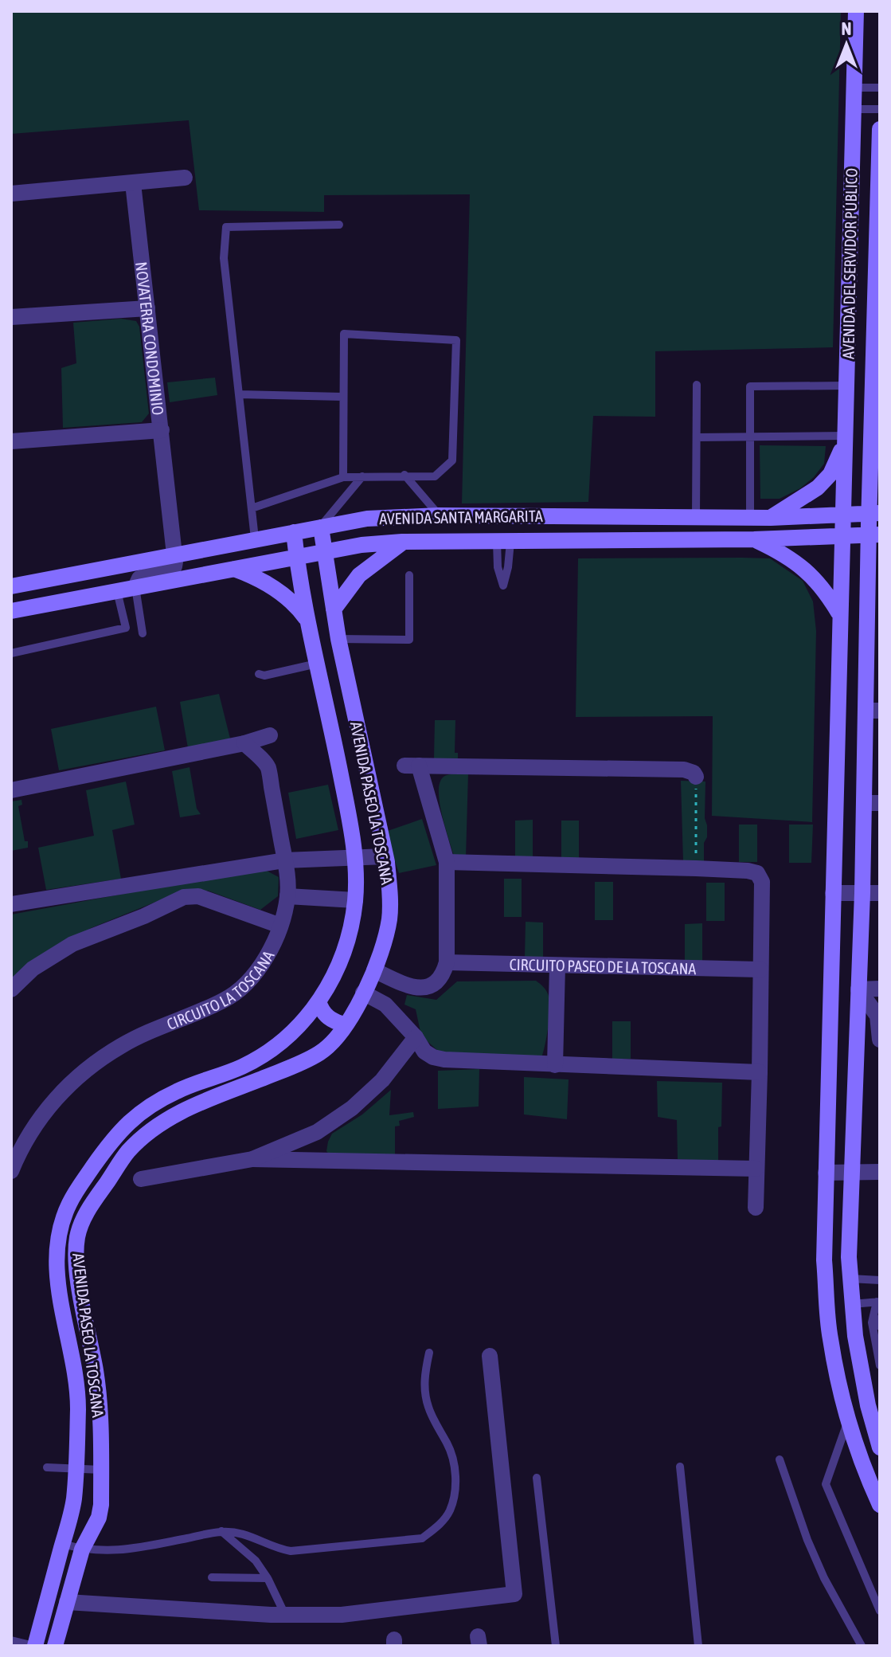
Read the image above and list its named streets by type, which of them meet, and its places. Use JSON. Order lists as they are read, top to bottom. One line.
{"streets":{"main road":["AVENIDA DEL SERVIDOR PÚBLICO","AVENIDA SANTA MARGARITA","AVENIDA PASEO LA TOSCANA"],"street":["NOVATERRA CONDOMINIO","CIRCUITO PASEO DE LA TOSCANA","CIRCUITO LA TOSCANA"]},"crossings":[["AVENIDA DEL SERVIDOR PÚBLICO","AVENIDA SANTA MARGARITA"],["NOVATERRA CONDOMINIO","AVENIDA SANTA MARGARITA"],["AVENIDA SANTA MARGARITA","AVENIDA PASEO LA TOSCANA"]],"north":"top"}
